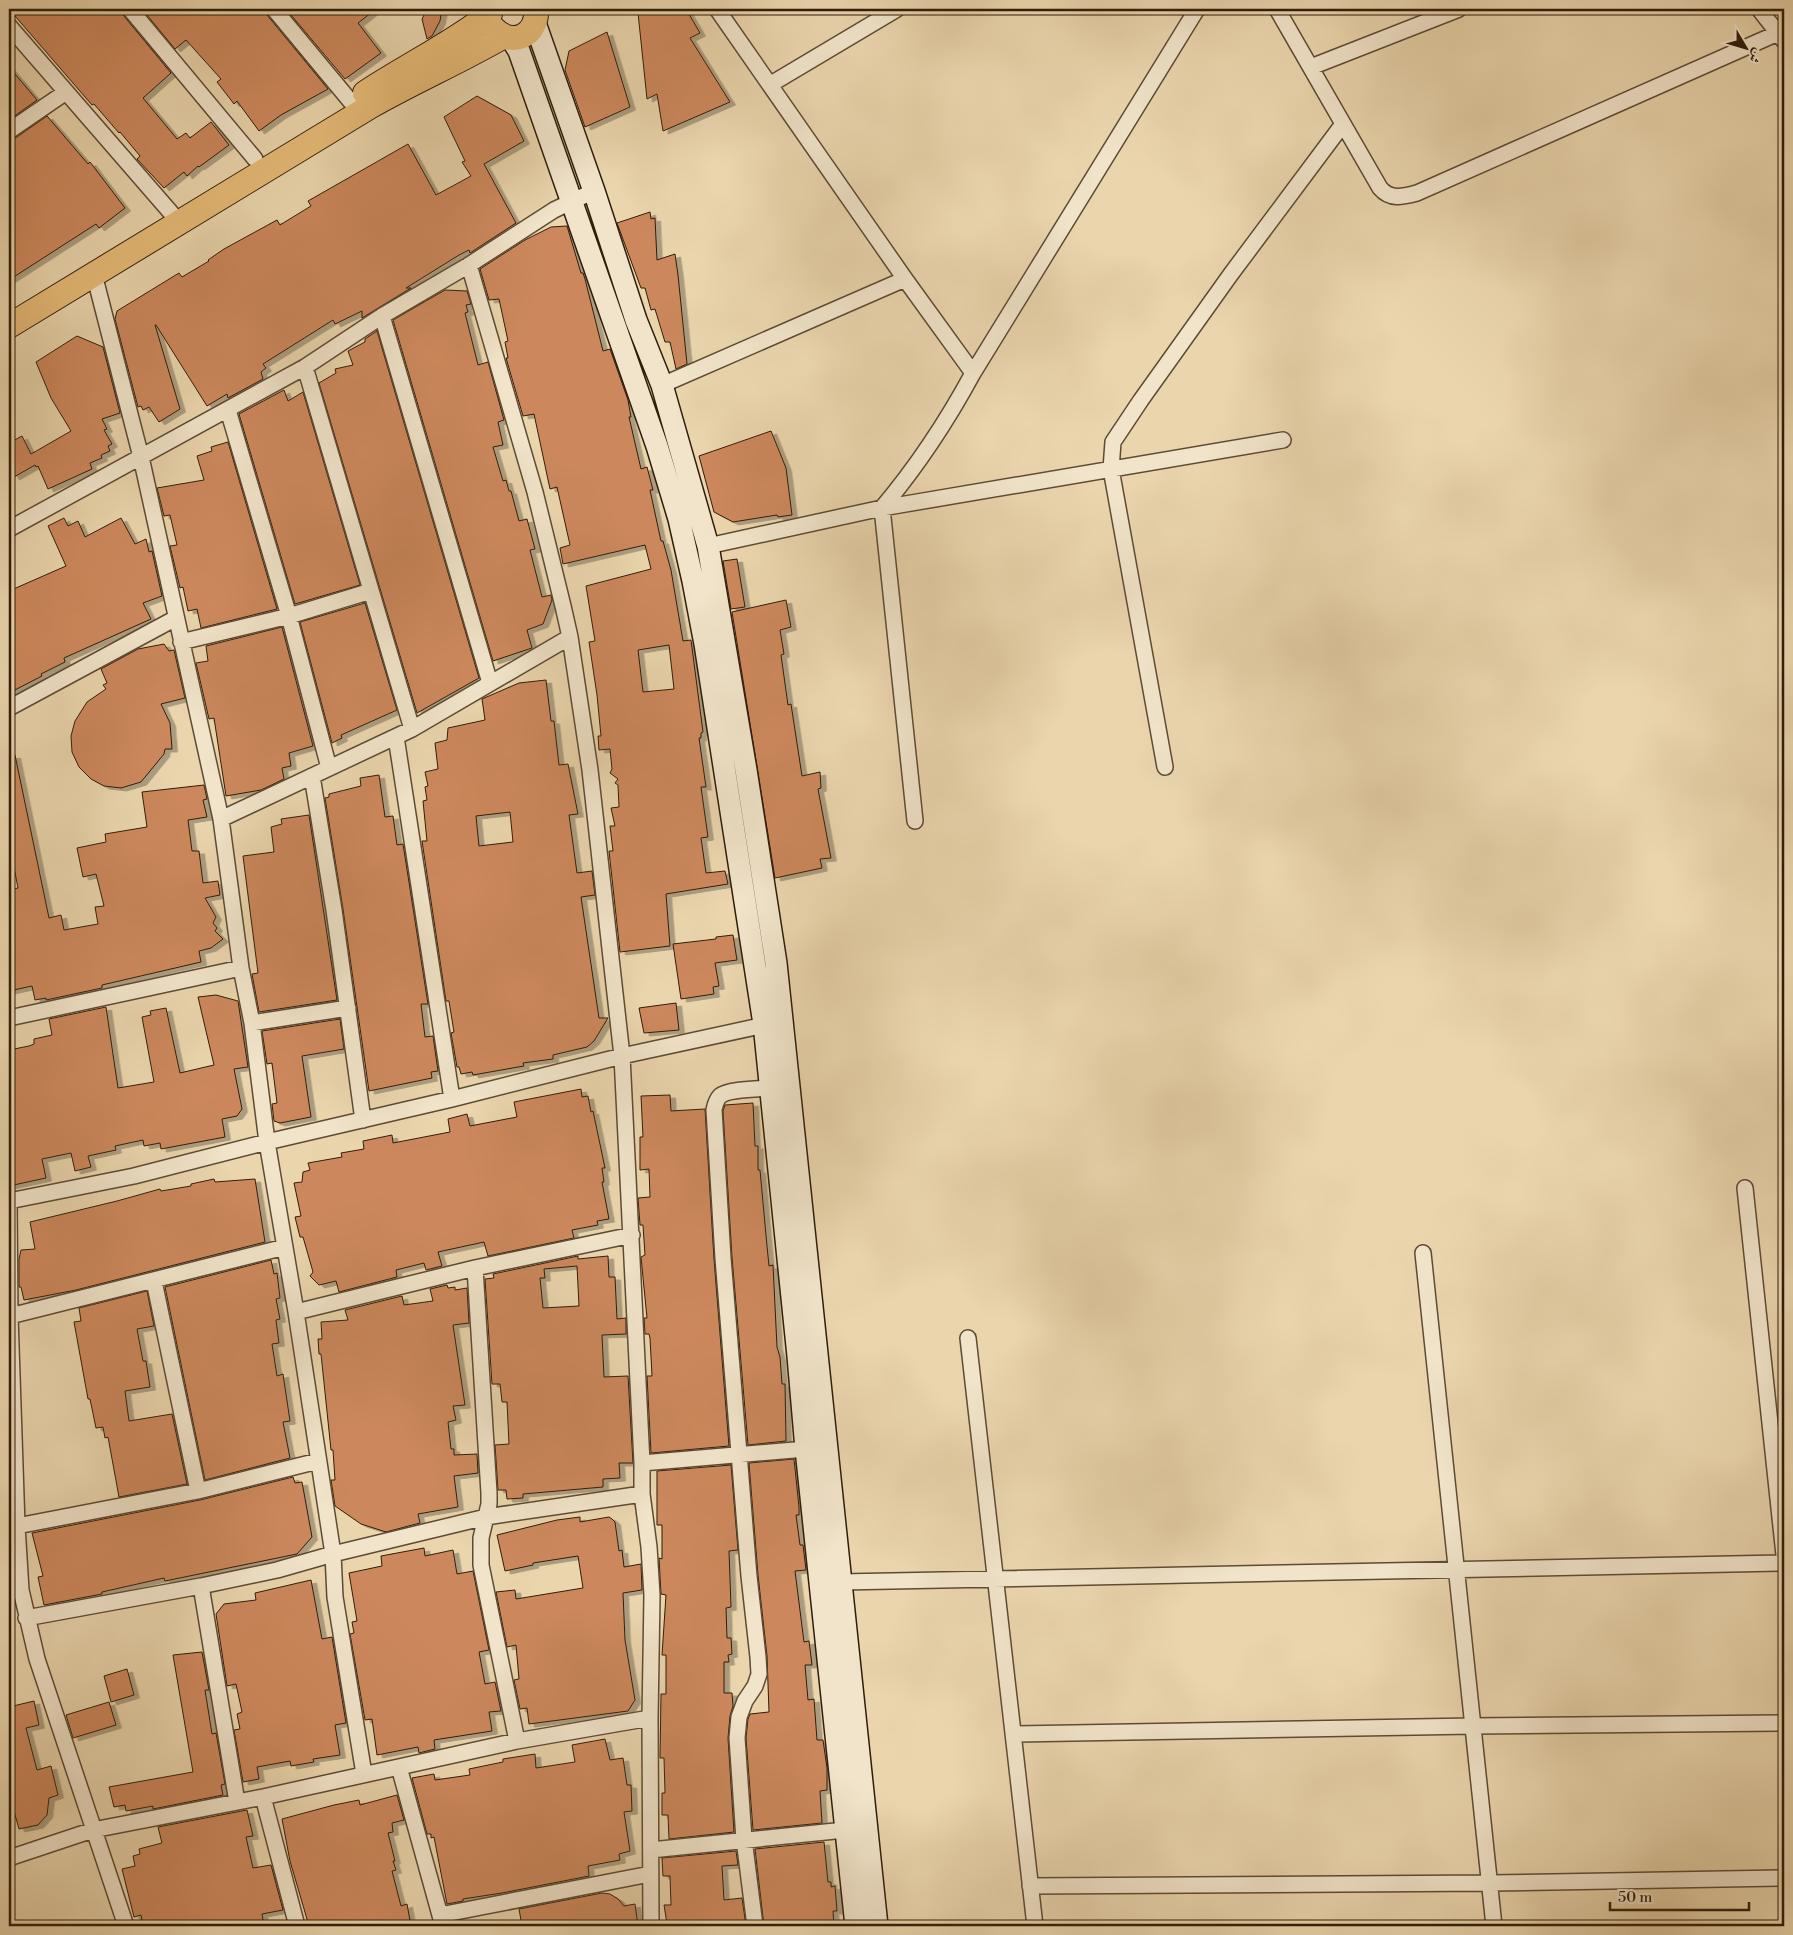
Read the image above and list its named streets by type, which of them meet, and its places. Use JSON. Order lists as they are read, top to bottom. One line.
{"scale_bar":"50 m","north":"bottom right"}
